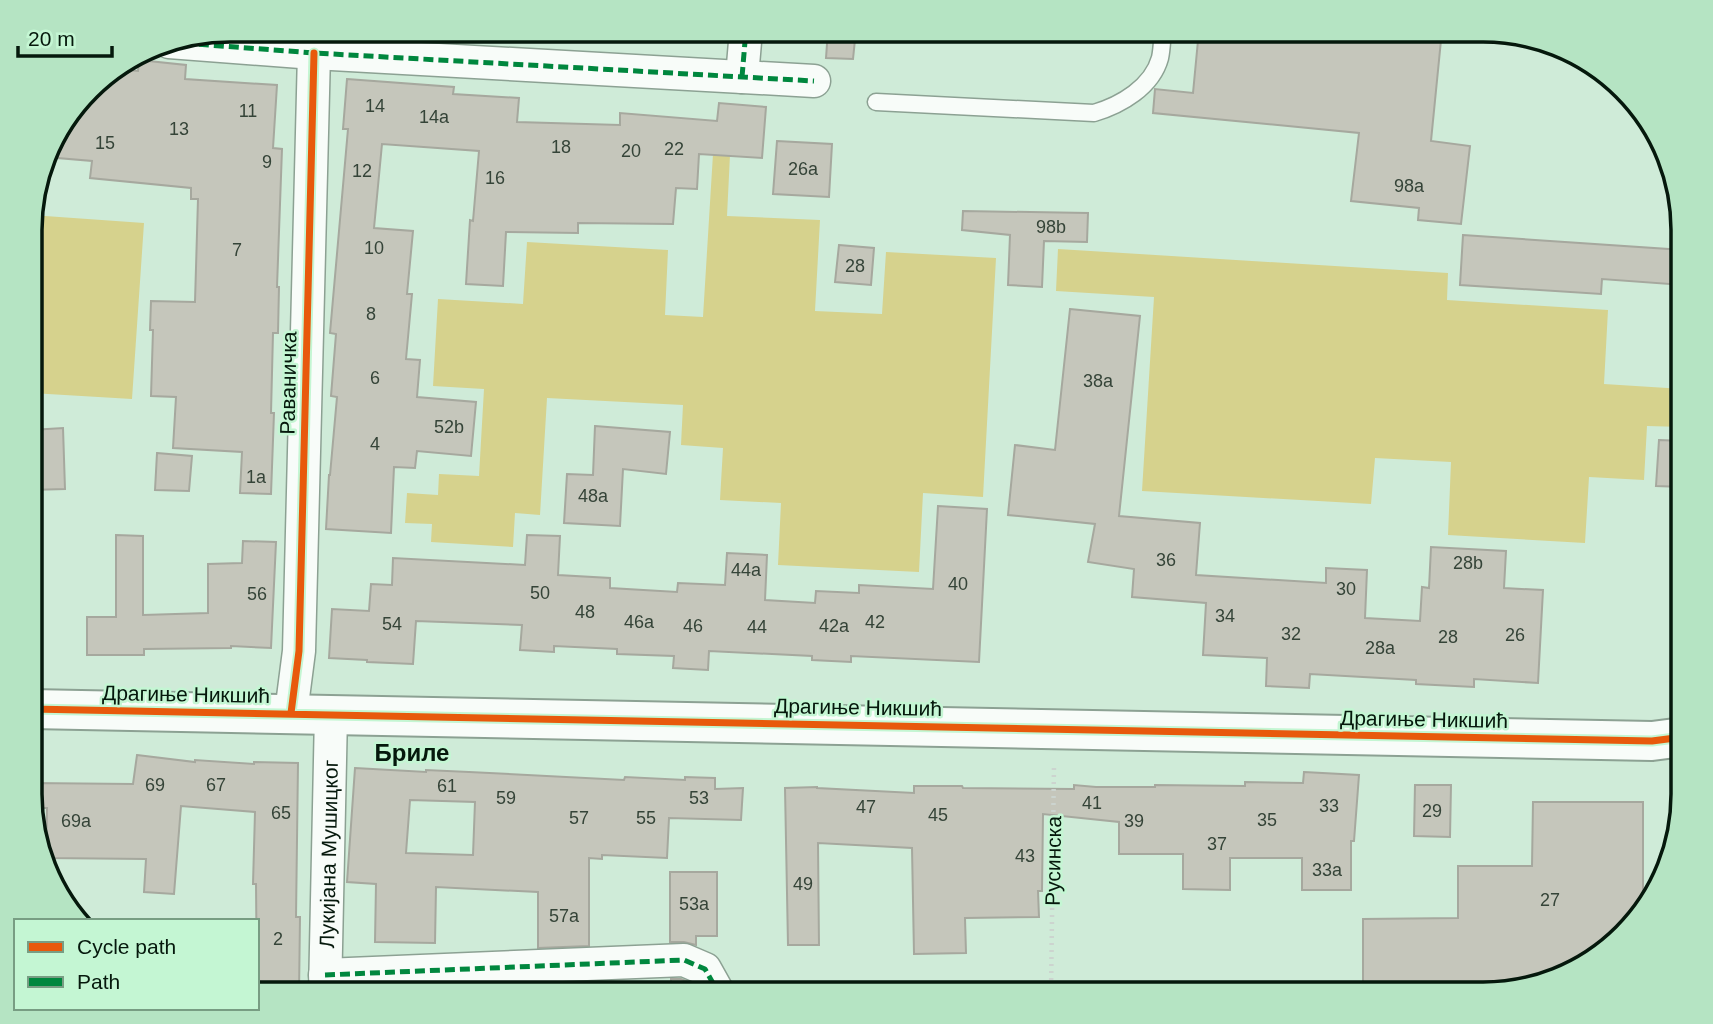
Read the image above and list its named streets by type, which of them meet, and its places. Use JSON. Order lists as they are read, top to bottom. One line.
{"streets":{"street":["Раваничка","Драгиње Никшић","Лукијана Мушицког"],"path":["Русинска"]},"crossings":[["Раваничка","Драгиње Никшић"],["Драгиње Никшић","Лукијана Мушицког"],["Драгиње Никшић","Русинска"]],"districts":["Бриле"],"house_numbers":["14","11","14a","13","15","18","22","20","9","26a","12","16","98a","98b","10","7","28","8","6","38a","52b","4","1a","48a","36","28b","44a","40","30","50","56","48","34","46a","42","54","46","42a","44","32","26","28","28a","69","67","61","59","53","41","33","47","29","65","45","57","55","35","69a","39","37","43","33a","49","27","53a","57a","2"],"legend":["Cycle path","Path"],"scale_bar":"20 m"}
